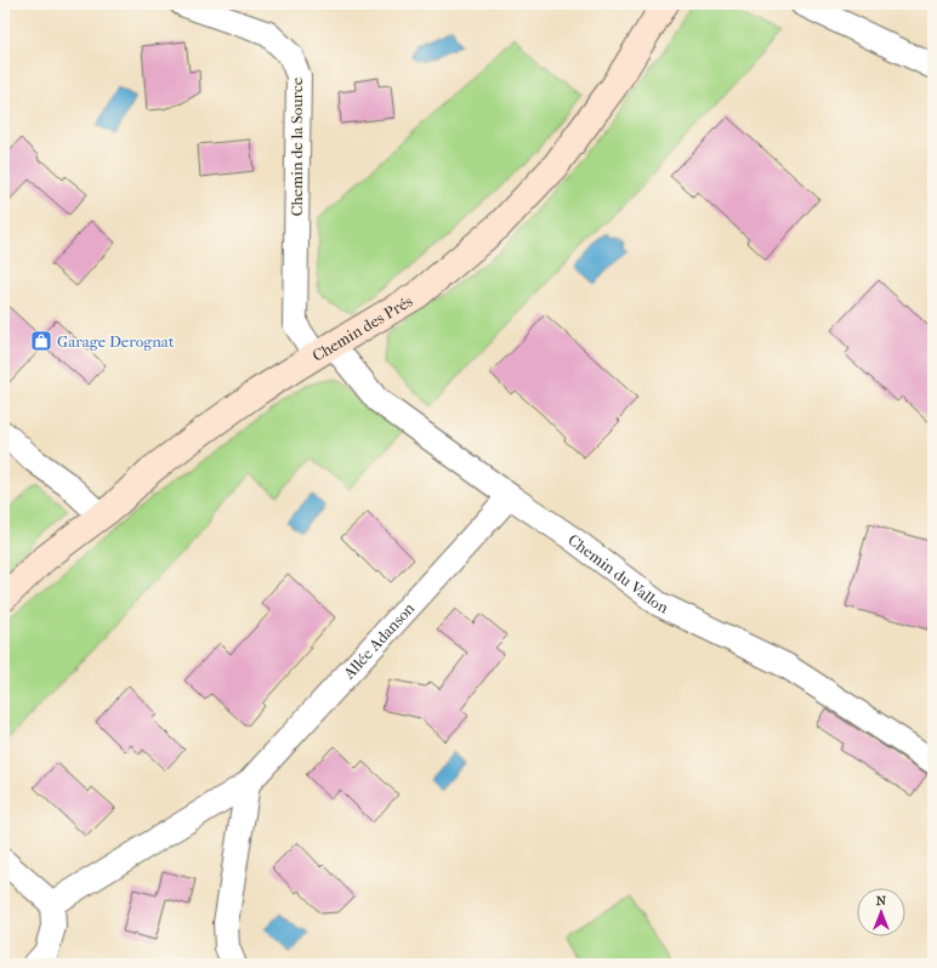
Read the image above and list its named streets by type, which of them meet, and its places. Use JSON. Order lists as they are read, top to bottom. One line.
{"streets":{"street":["Chemin de la Source","Chemin des Prés","Chemin du Vallon","Allée Adanson"]},"crossings":[["Chemin de la Source","Chemin des Prés"],["Chemin de la Source","Chemin du Vallon"],["Chemin des Prés","Chemin du Vallon"],["Chemin du Vallon","Allée Adanson"]],"places":{"shop":["Garage Derognat"]},"north":"top"}
